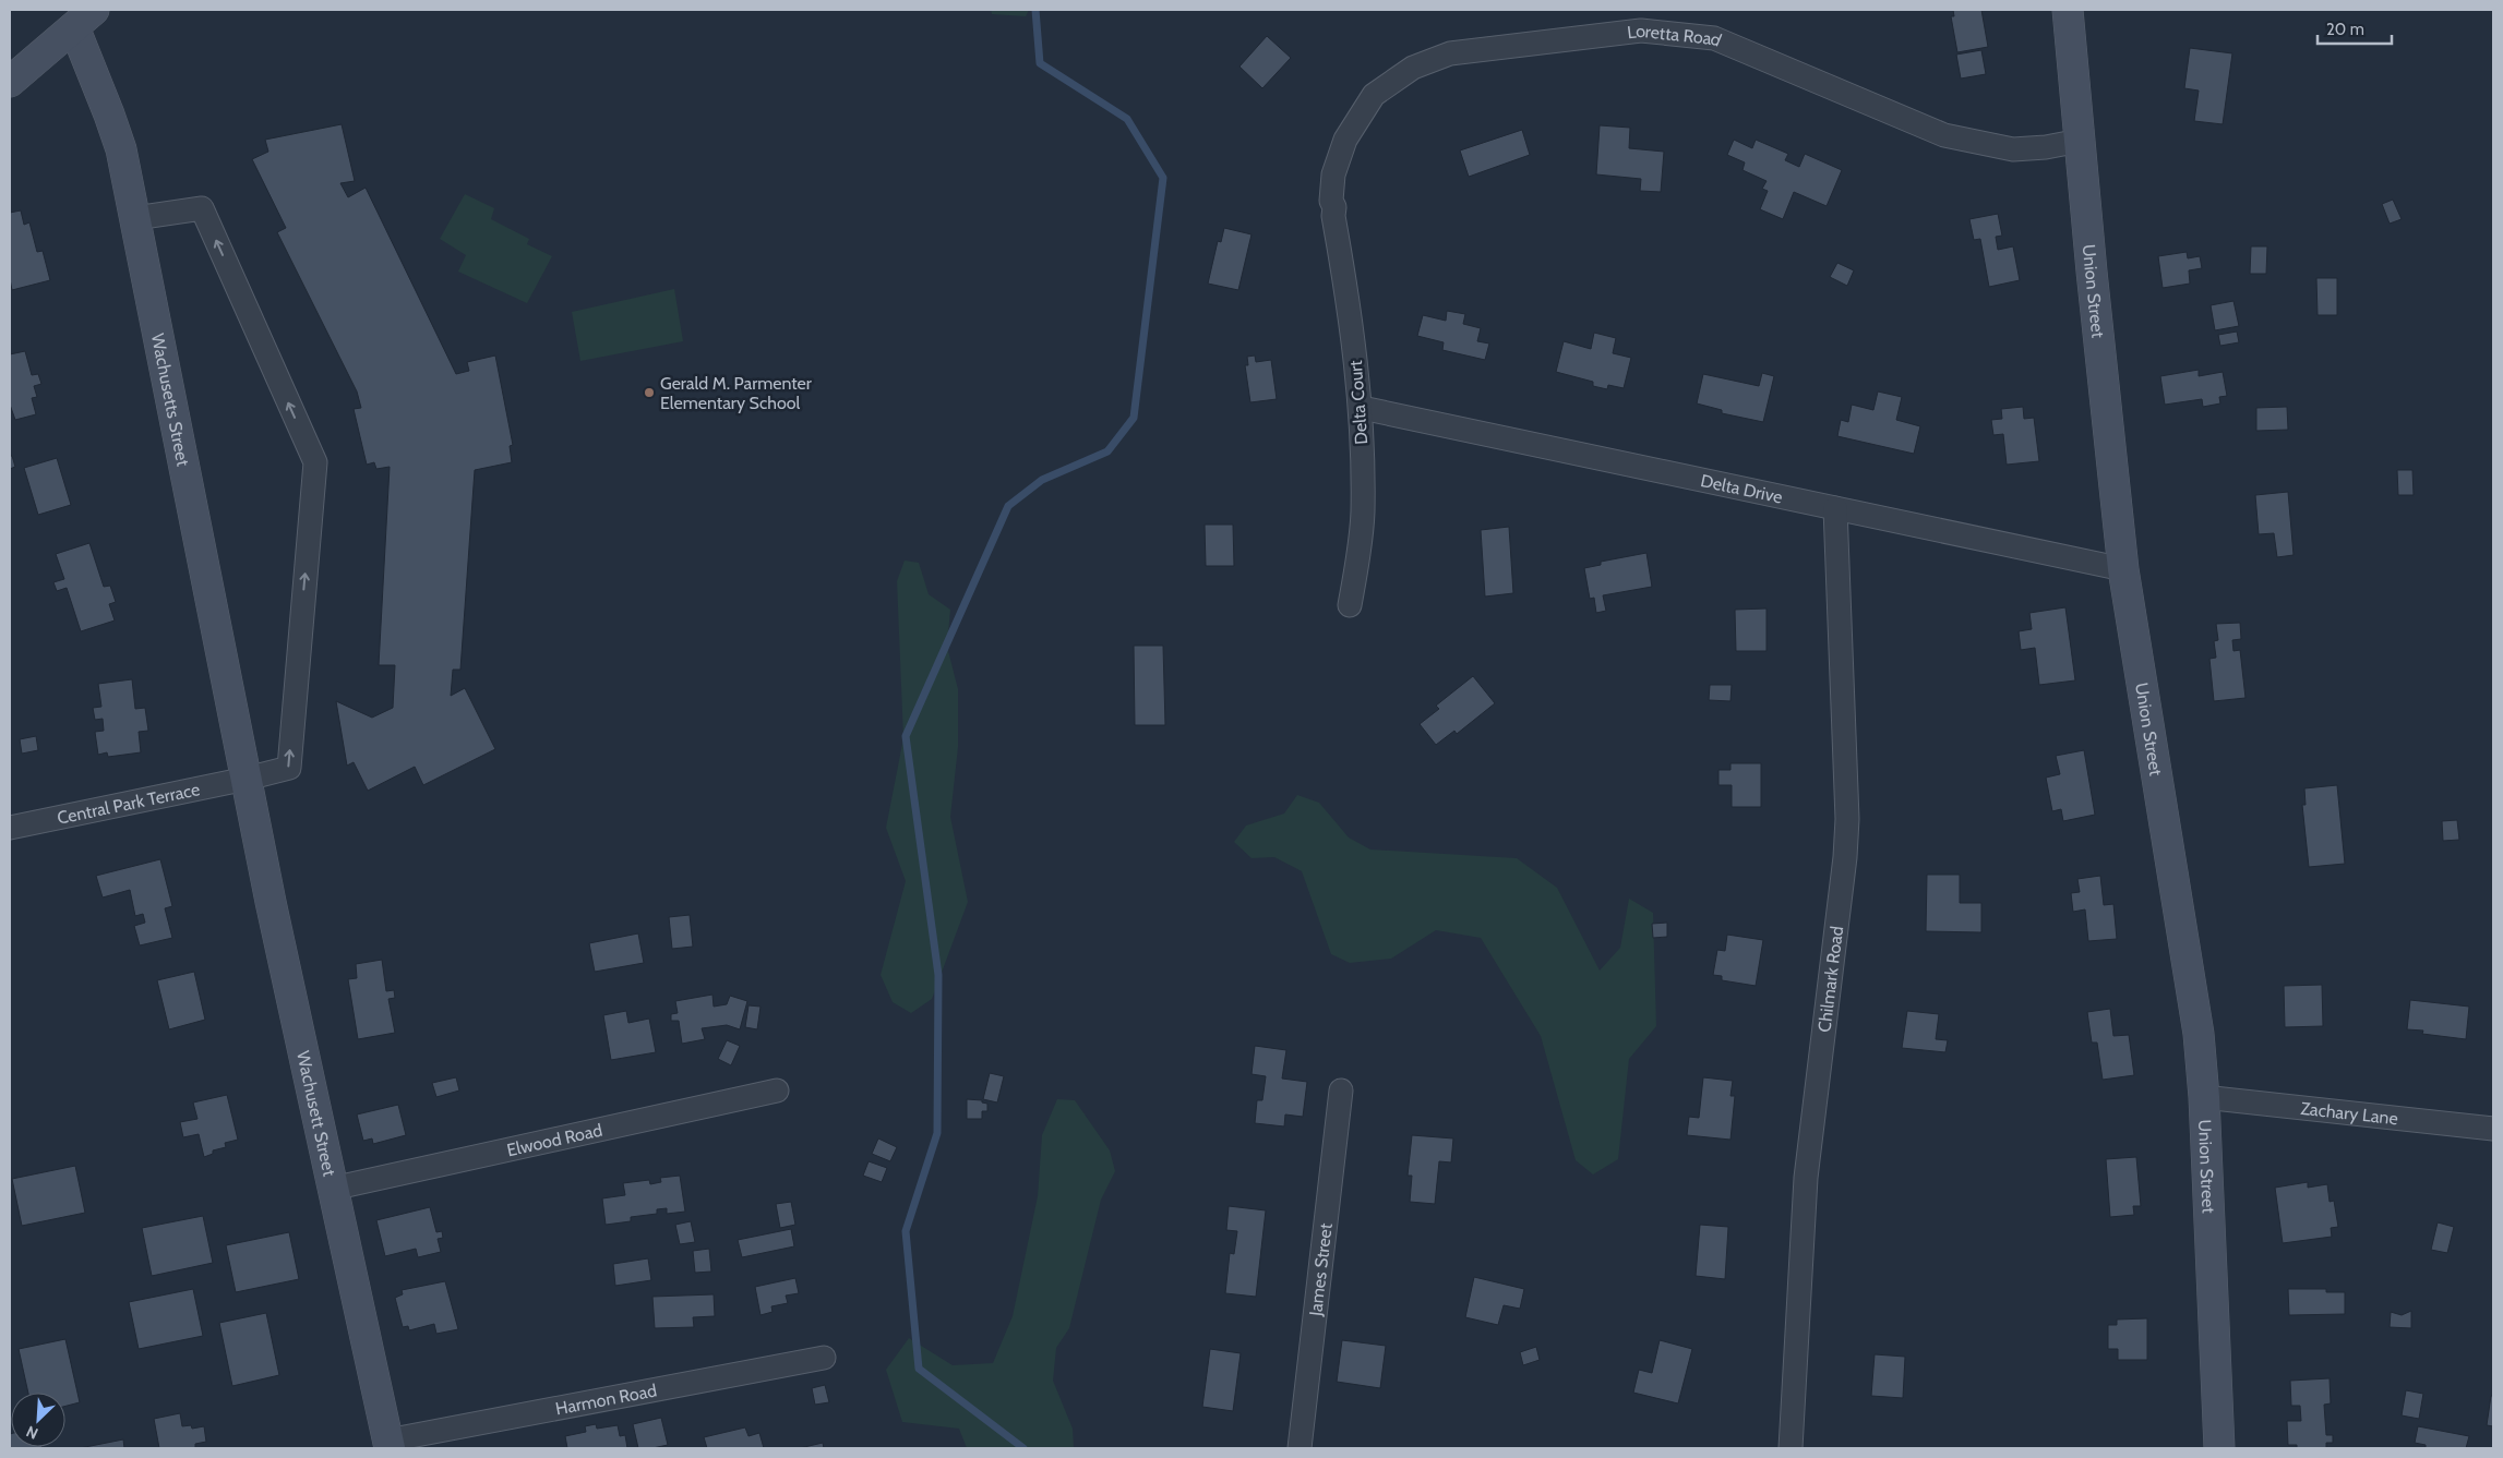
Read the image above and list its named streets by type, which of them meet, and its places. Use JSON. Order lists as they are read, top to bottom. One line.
{"streets":{"main road":["Union Street","Wachusetts Street","Wachusett Street"],"street":["Loretta Road","Delta Court","Delta Drive","Central Park Terrace","Chilmark Road","Zachary Lane","Elwood Road","James Street","Harmon Road"]},"crossings":[["Loretta Road","Union Street"],["Loretta Road","Delta Court"],["Union Street","Delta Drive"],["Union Street","Zachary Lane"],["Wachusetts Street","Central Park Terrace"],["Wachusetts Street","Wachusett Street"],["Delta Court","Delta Drive"],["Delta Drive","Chilmark Road"],["Central Park Terrace","Wachusett Street"],["Wachusett Street","Elwood Road"],["Wachusett Street","Harmon Road"]],"one_way":["Central Park Terrace"],"places":["Gerald M. Parmenter Elementary School"],"scale_bar":"20 m","north":"bottom left"}
